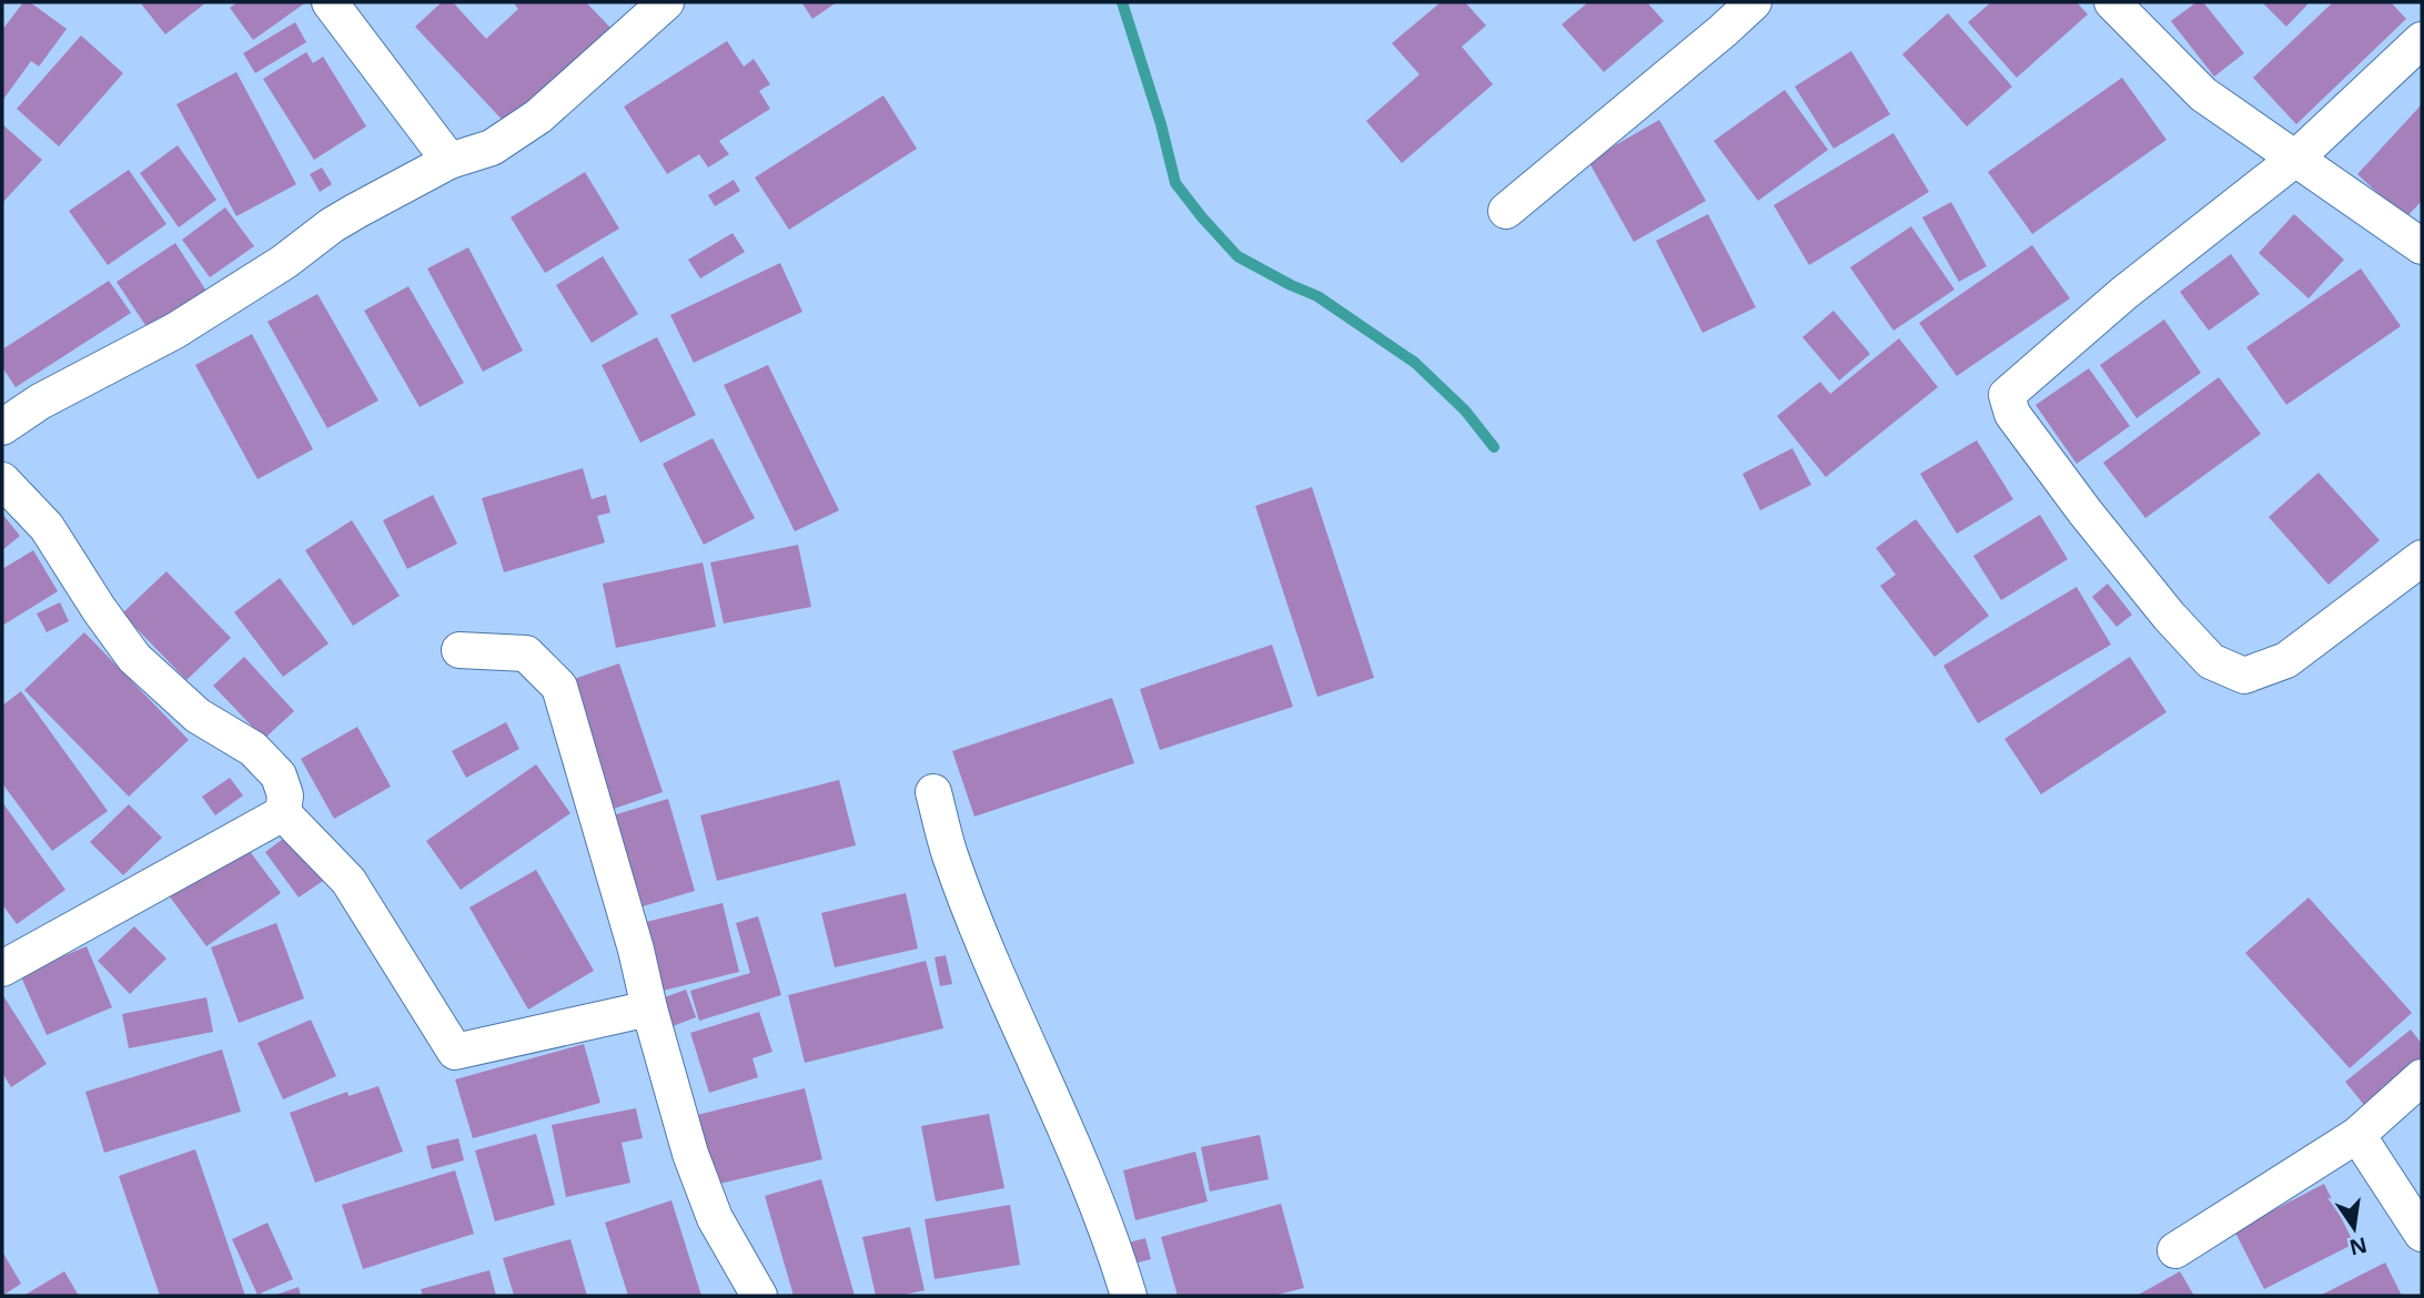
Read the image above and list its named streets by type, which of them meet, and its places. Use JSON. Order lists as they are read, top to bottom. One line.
{"north":"bottom"}
